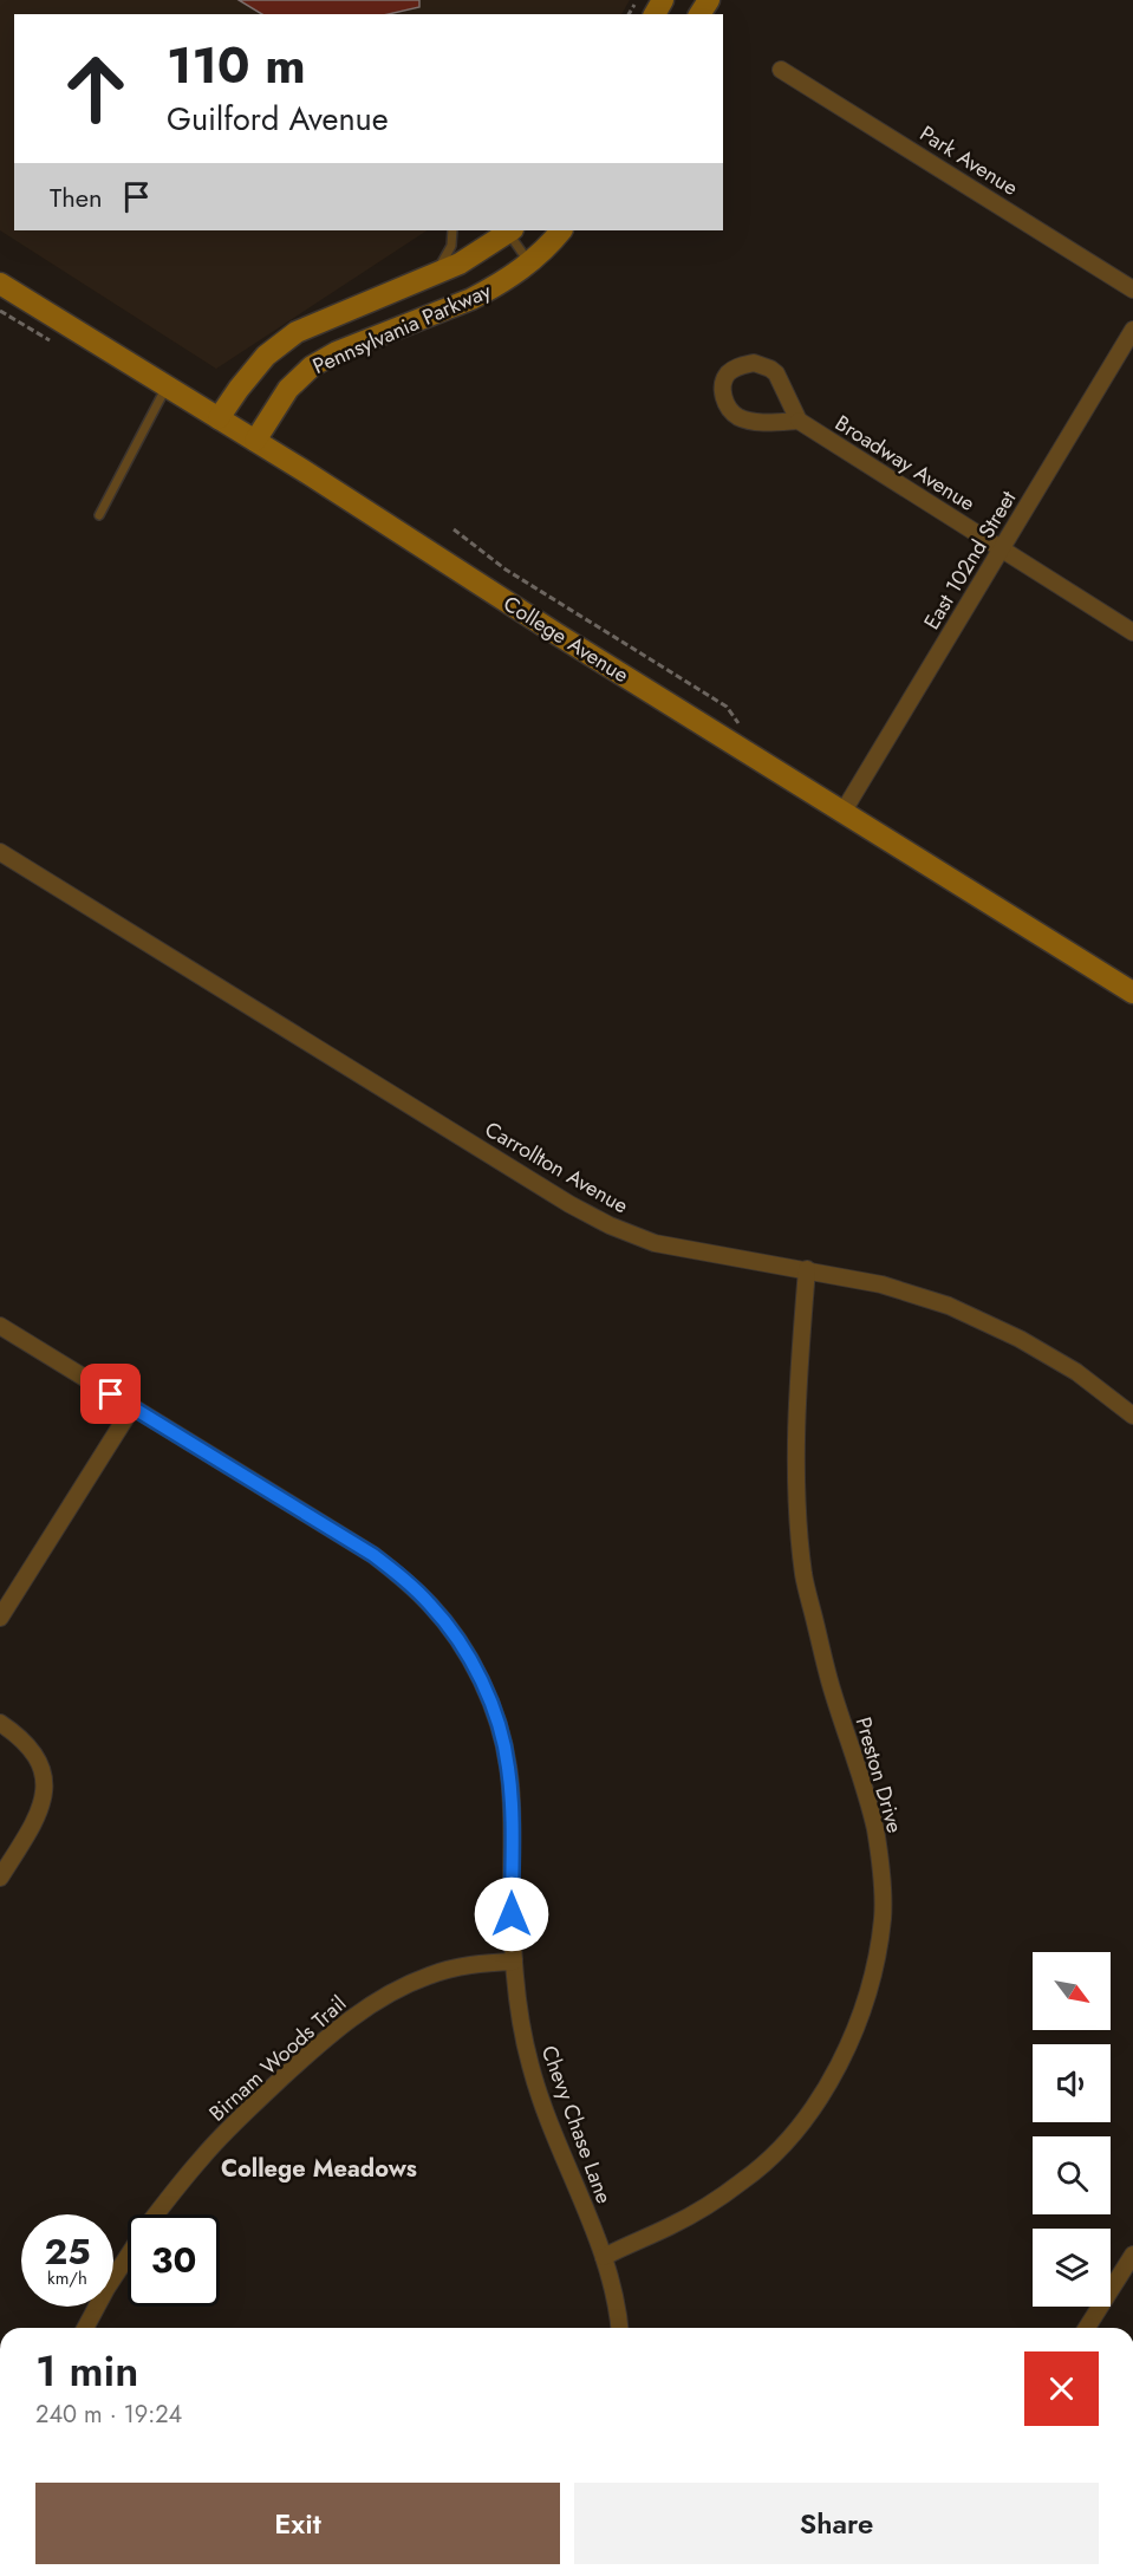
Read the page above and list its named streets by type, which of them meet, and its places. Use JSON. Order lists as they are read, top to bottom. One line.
{"streets":{"main road":["Pennsylvania Parkway","College Avenue"],"street":["Park Avenue","Broadway Avenue","East 102nd Street","Carrollton Avenue","Preston Drive","Birnam Woods Trail","Chevy Chase Lane"]},"crossings":[["Pennsylvania Parkway","College Avenue"],["Broadway Avenue","East 102nd Street"],["East 102nd Street","College Avenue"],["Carrollton Avenue","Preston Drive"],["Preston Drive","Chevy Chase Lane"],["Birnam Woods Trail","Chevy Chase Lane"]],"districts":["College Meadows"],"north":"bottom right","page":{"turn":["110 m","Guilford Avenue"],"then":"Then","speed":"25 km/h","limit":"30","heading":["1 min","240 m · 19:24"],"buttons":["Exit","Share"]}}
